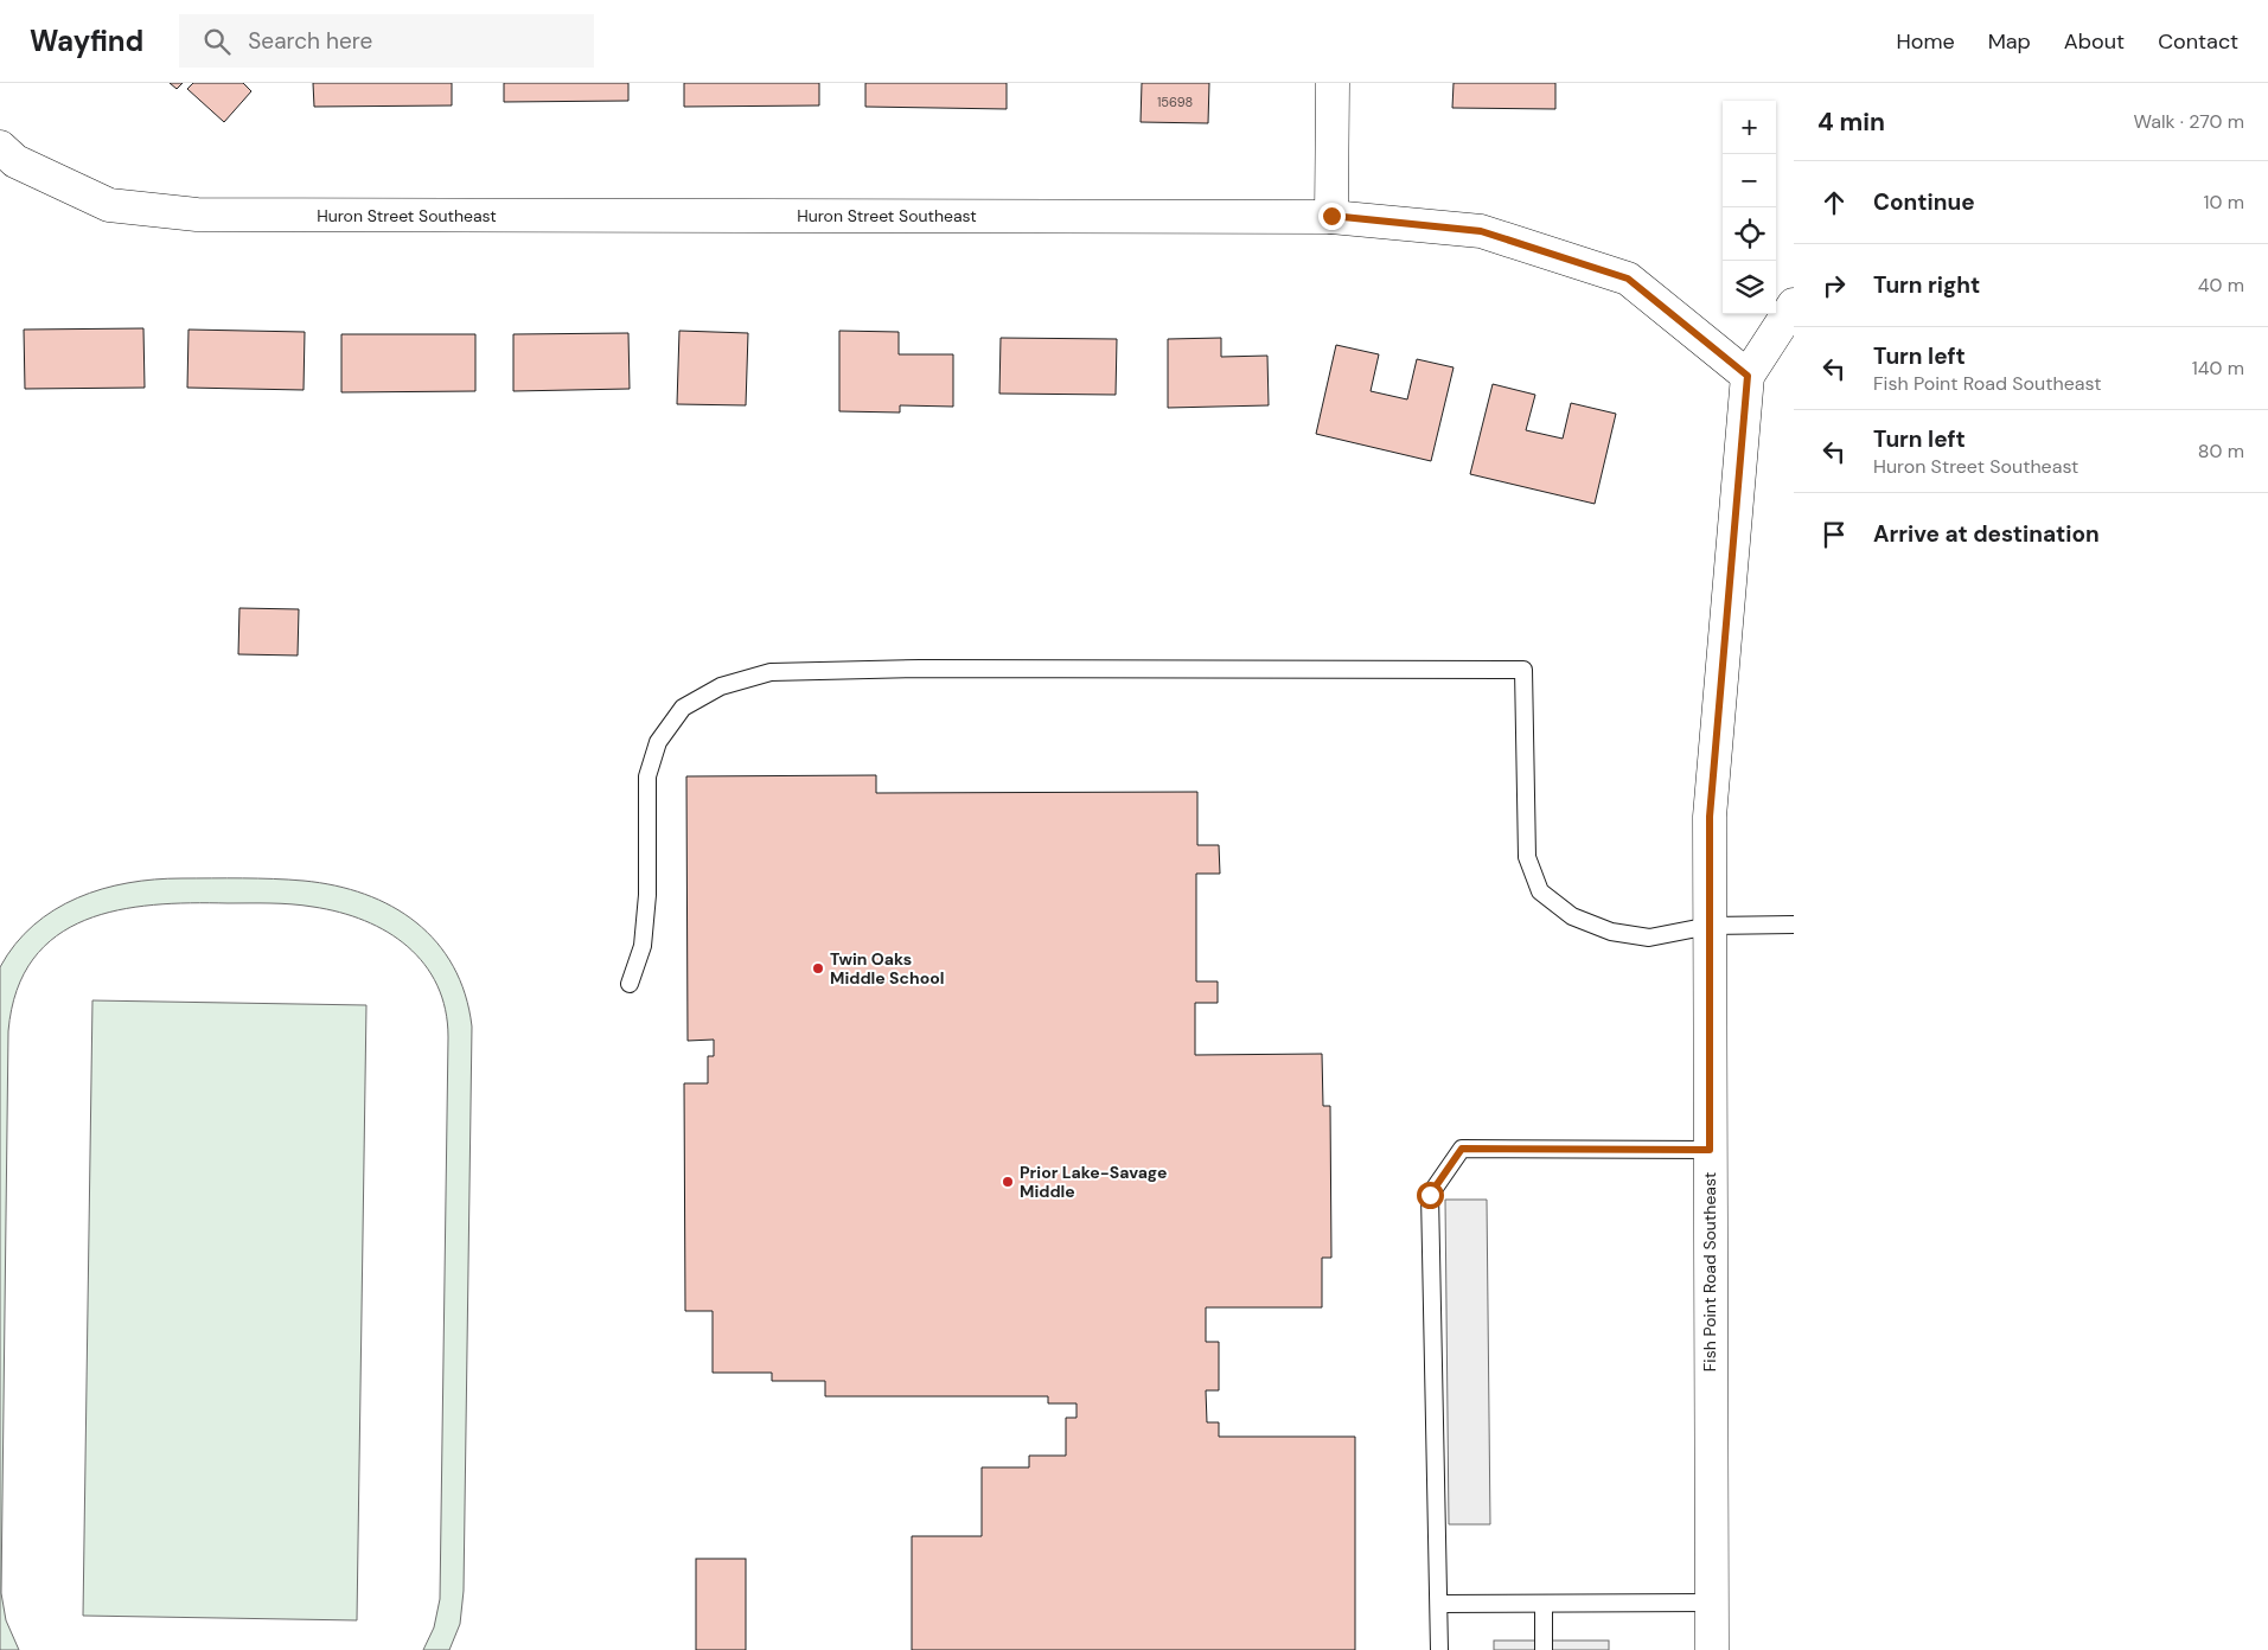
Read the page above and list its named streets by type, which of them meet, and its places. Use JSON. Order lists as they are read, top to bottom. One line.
{"streets":{"street":["Huron Street Southeast","Fish Point Road Southeast"]},"crossings":[["Huron Street Southeast","Fish Point Road Southeast"]],"places":["Twin Oaks Middle School","Prior Lake-Savage Middle"],"house_numbers":["15698"],"page":{"header":"Wayfind","search":"Search here","nav":["Home","Map","About","Contact"],"heading":["4 min","Walk · 270 m"],"map_buttons":["+","−"],"list":[["Continue","10 m"],["Turn right","40 m"],["Turn left","Fish Point Road Southeast","140 m"],["Turn left","Huron Street Southeast","80 m"],"Arrive at destination"]}}
